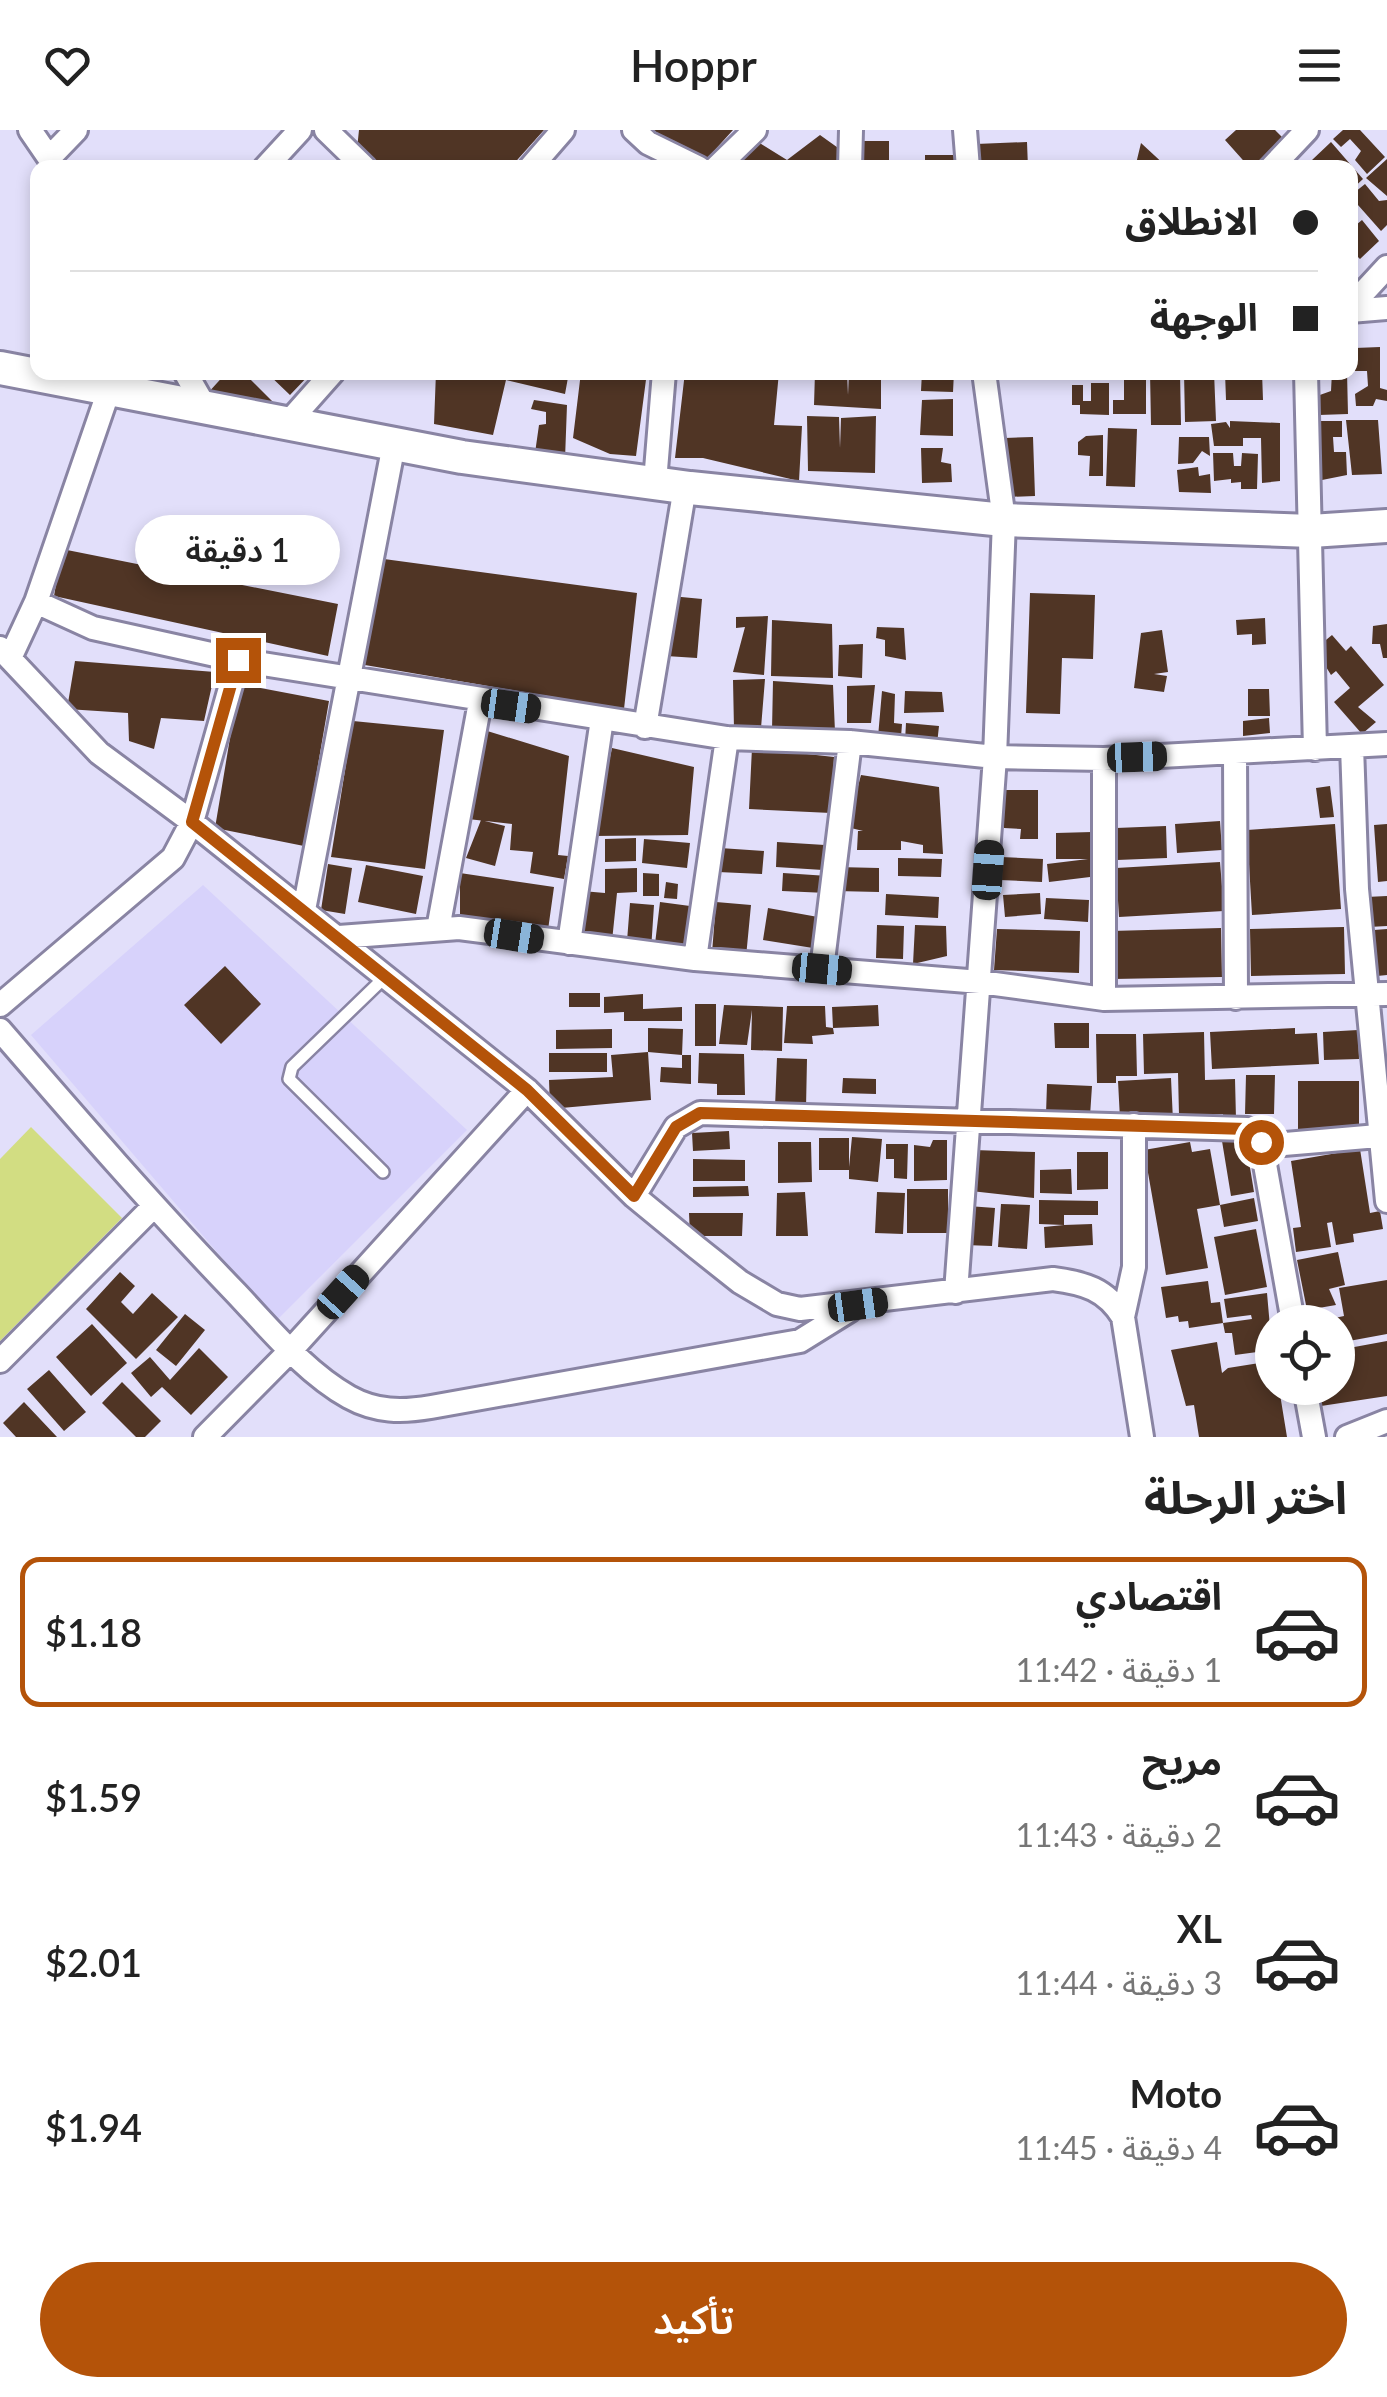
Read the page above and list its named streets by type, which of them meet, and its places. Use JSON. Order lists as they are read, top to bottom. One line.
{"page":{"header":"Hoppr","banner":["الانطلاق","الوجهة"],"bubble":"1 دقيقة","heading":"اختر الرحلة","list":[{"name":"اقتصادي","note":"1 دقيقة · 11:42","value":"$1.18"},{"name":"مريح","note":"2 دقيقة · 11:43","value":"$1.59"},{"name":"XL","note":"3 دقيقة · 11:44","value":"$2.01"},{"name":"Moto","note":"4 دقيقة · 11:45","value":"$1.94"}],"buttons":"تأكيد"}}
